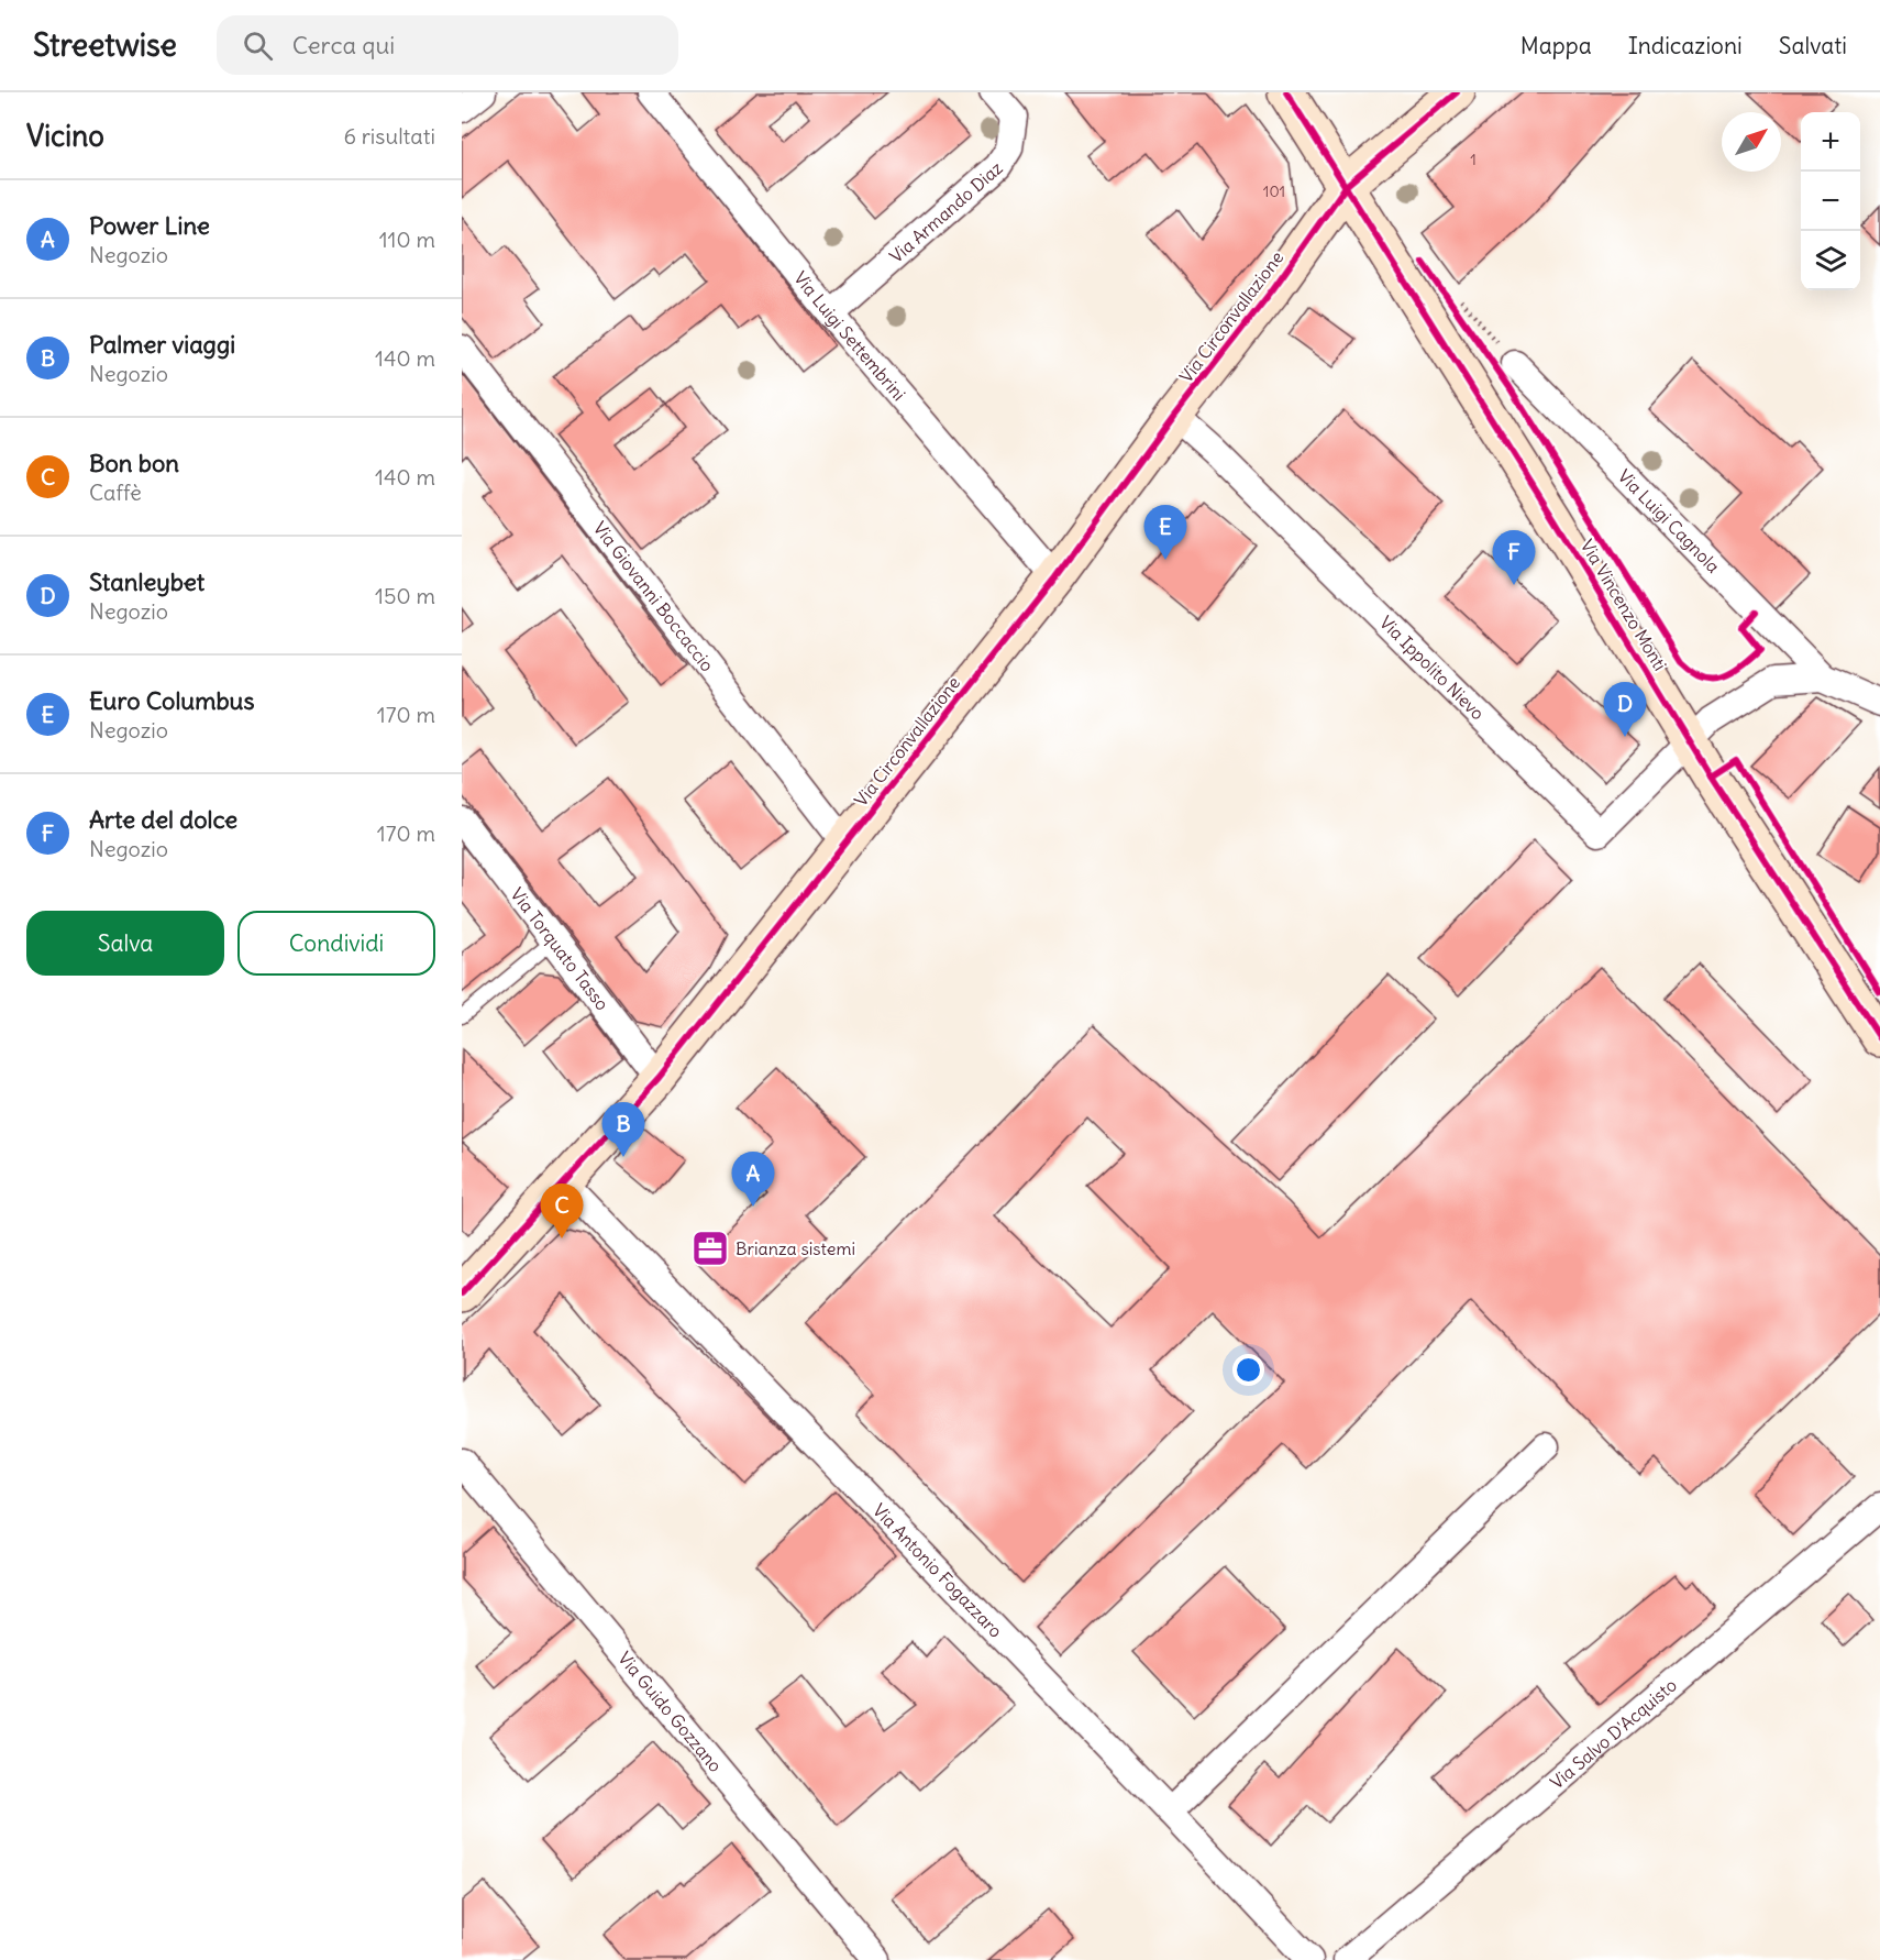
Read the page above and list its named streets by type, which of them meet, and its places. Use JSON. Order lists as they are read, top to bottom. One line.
{"streets":{"street":["Via Armando Diaz","Via Circonvallazione","Via Luigi Settembrini","Via Luigi Cagnola","Via Giovanni Boccaccio","Via Vincenzo Monti","Via Ippolito Nievo","Via Torquato Tasso","Via Antonio Fogazzaro","Via Guido Gozzano","Via Salvo D'Acquisto"]},"crossings":[["Via Armando Diaz","Via Luigi Settembrini"],["Via Circonvallazione","Via Luigi Settembrini"],["Via Circonvallazione","Via Giovanni Boccaccio"],["Via Circonvallazione","Via Vincenzo Monti"],["Via Circonvallazione","Via Ippolito Nievo"],["Via Circonvallazione","Via Torquato Tasso"],["Via Circonvallazione","Via Antonio Fogazzaro"],["Via Luigi Cagnola","Via Vincenzo Monti"],["Via Luigi Cagnola","Via Ippolito Nievo"],["Via Vincenzo Monti","Via Ippolito Nievo"]],"places":{"office":["Brianza sistemi"]},"house_numbers":["1","101"],"north":"top right","page":{"header":"Streetwise","search":"Cerca qui","nav":["Mappa","Indicazioni","Salvati"],"heading":["Vicino","6 risultati"],"map_buttons":["+","−"],"list":[{"mark":"A","name":"Power Line","note":"Negozio","value":"110 m"},{"mark":"B","name":"Palmer viaggi","note":"Negozio","value":"140 m"},{"mark":"C","name":"Bon bon","note":"Caffè","value":"140 m"},{"mark":"D","name":"Stanleybet","note":"Negozio","value":"150 m"},{"mark":"E","name":"Euro Columbus","note":"Negozio","value":"170 m"},{"mark":"F","name":"Arte del dolce","note":"Negozio","value":"170 m"}],"pins":["E","F","D","B","A","C"],"buttons":["Salva","Condividi"]}}
